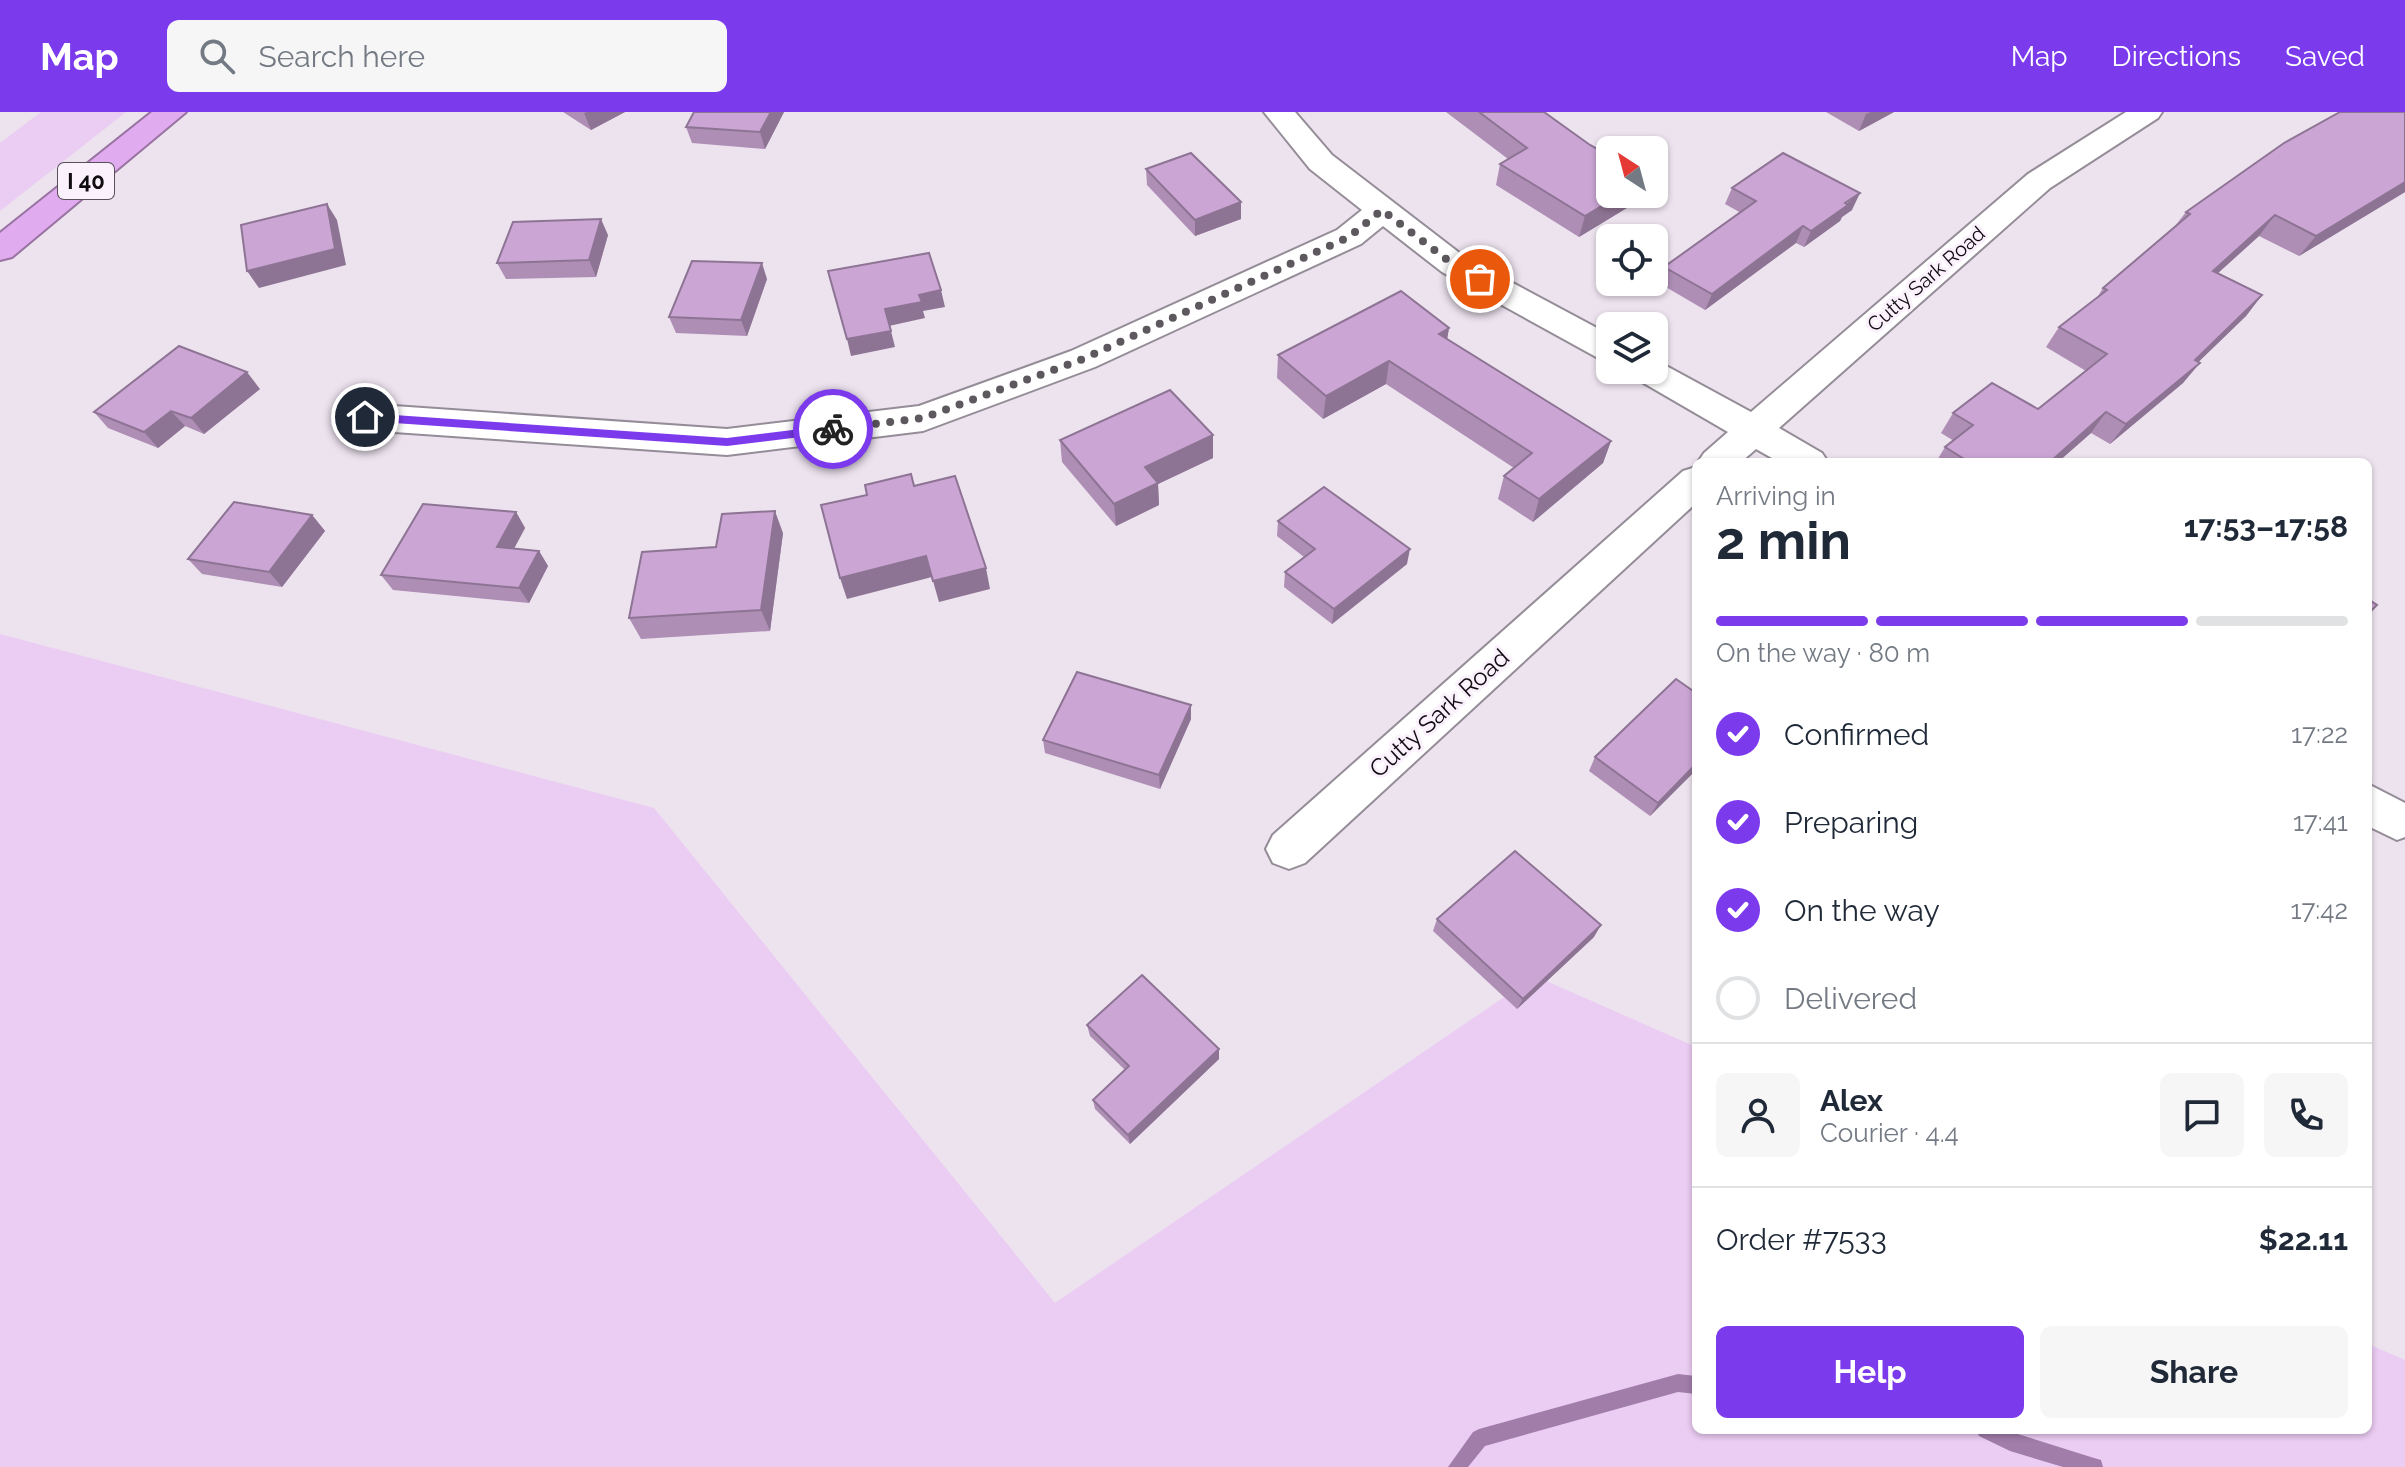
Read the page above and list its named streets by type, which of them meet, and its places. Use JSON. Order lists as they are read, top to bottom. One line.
{"streets":{"highway":["I 40"],"street":["Cutty Sark Road"]},"north":"top left","page":{"header":"Map","search":"Search here","nav":["Map","Directions","Saved"],"heading":["2 min","Arriving in","17:53–17:58"],"panel":["Alex","Courier · 4.4","Order #7533","$22.11"],"bar":"On the way · 80 m","list":[["Confirmed","17:22"],["Preparing","17:41"],["On the way","17:42"],"Delivered"],"buttons":["Help","Share"]}}
